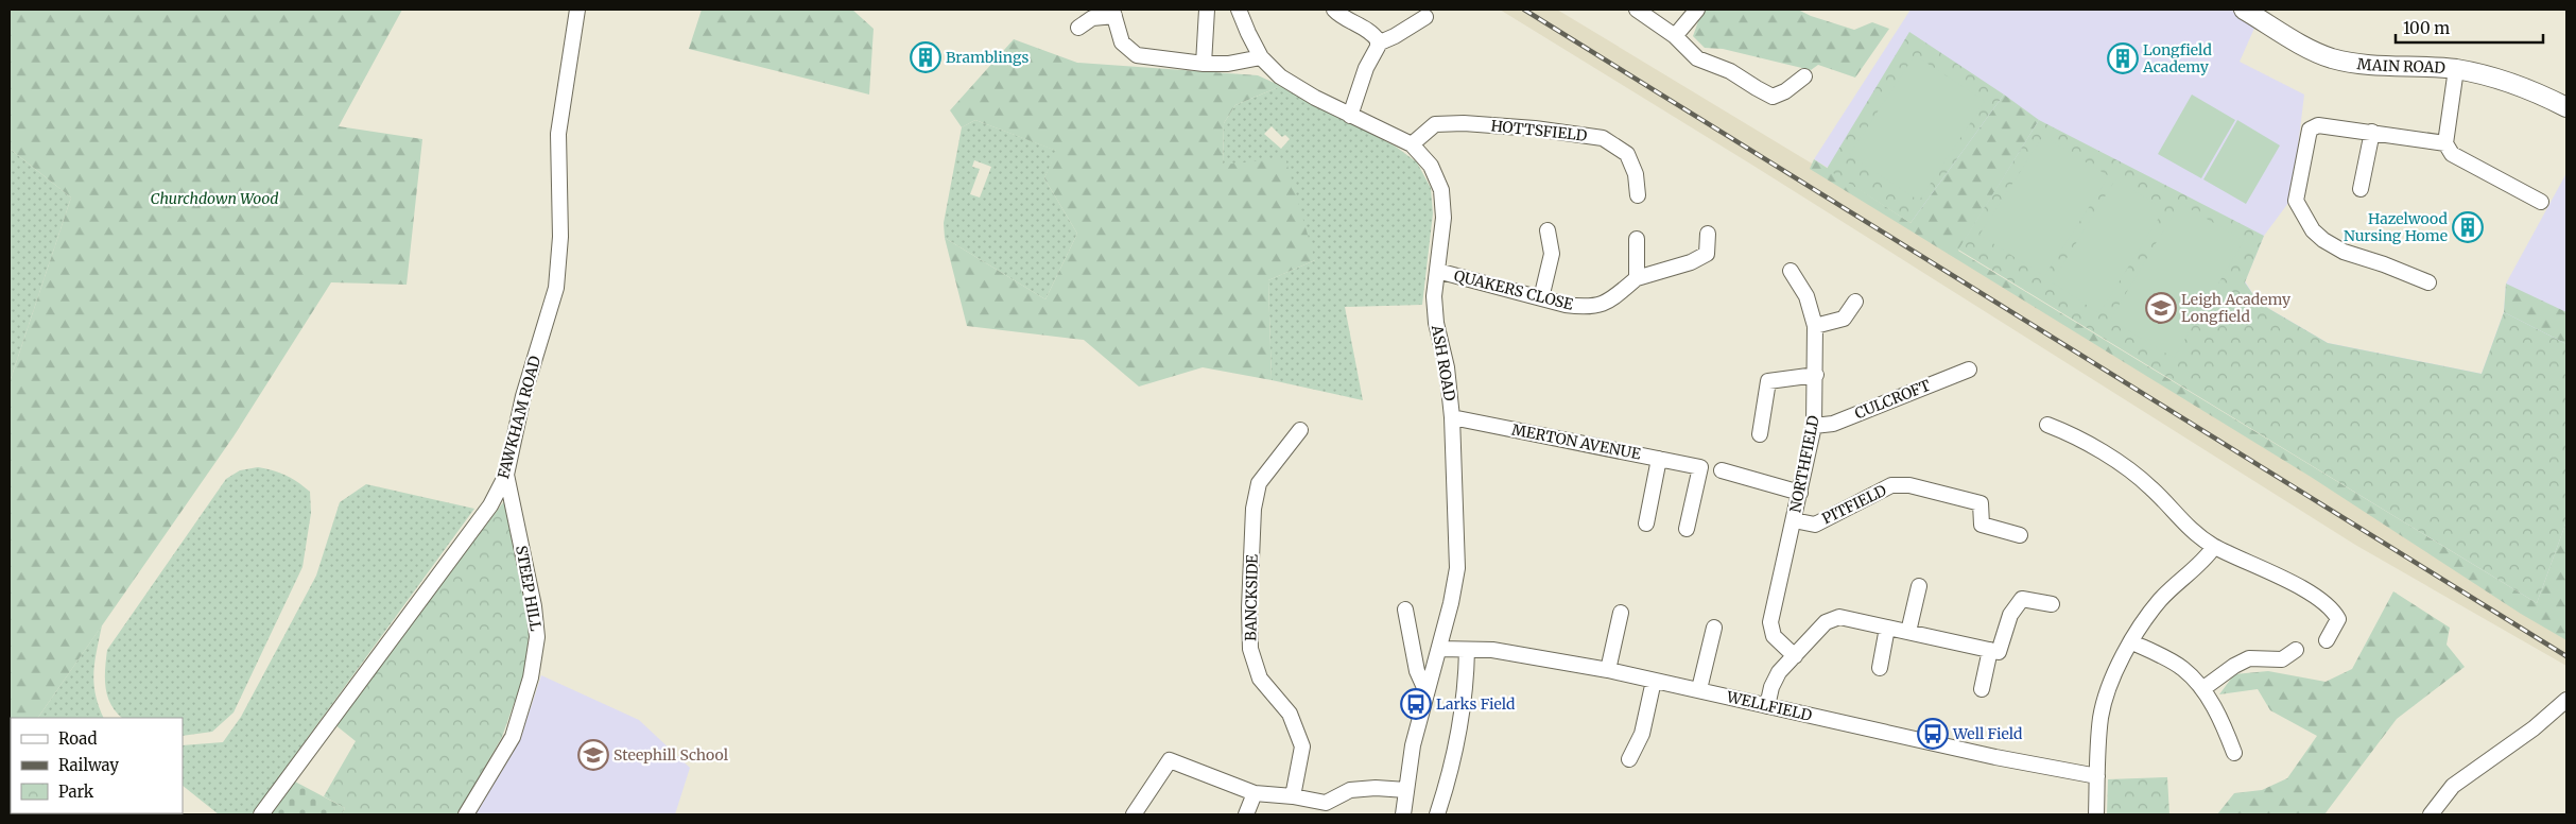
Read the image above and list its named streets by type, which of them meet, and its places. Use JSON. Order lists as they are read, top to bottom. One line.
{"streets":{"main road":["MAIN ROAD"],"street":["HOTTSFIELD","QUAKERS CLOSE","ASH ROAD","CULCROFT","FAWKHAM ROAD","MERTON AVENUE","NORTHFIELD","PITFIELD","STEEP HILL","BANCKSIDE","WELLFIELD"]},"crossings":[["HOTTSFIELD","ASH ROAD"],["QUAKERS CLOSE","ASH ROAD"],["ASH ROAD","MERTON AVENUE"],["ASH ROAD","WELLFIELD"],["CULCROFT","NORTHFIELD"],["FAWKHAM ROAD","STEEP HILL"],["NORTHFIELD","PITFIELD"]],"parks":["Churchdown Wood"],"places":{"building":["Bramblings","Longfield Academy","Hazelwood Nursing Home"],"school or university":["Leigh Academy Longfield","Steephill School"],"bus stop":["Larks Field","Well Field"]},"legend":["Road","Railway","Park"],"scale_bar":"100 m"}
